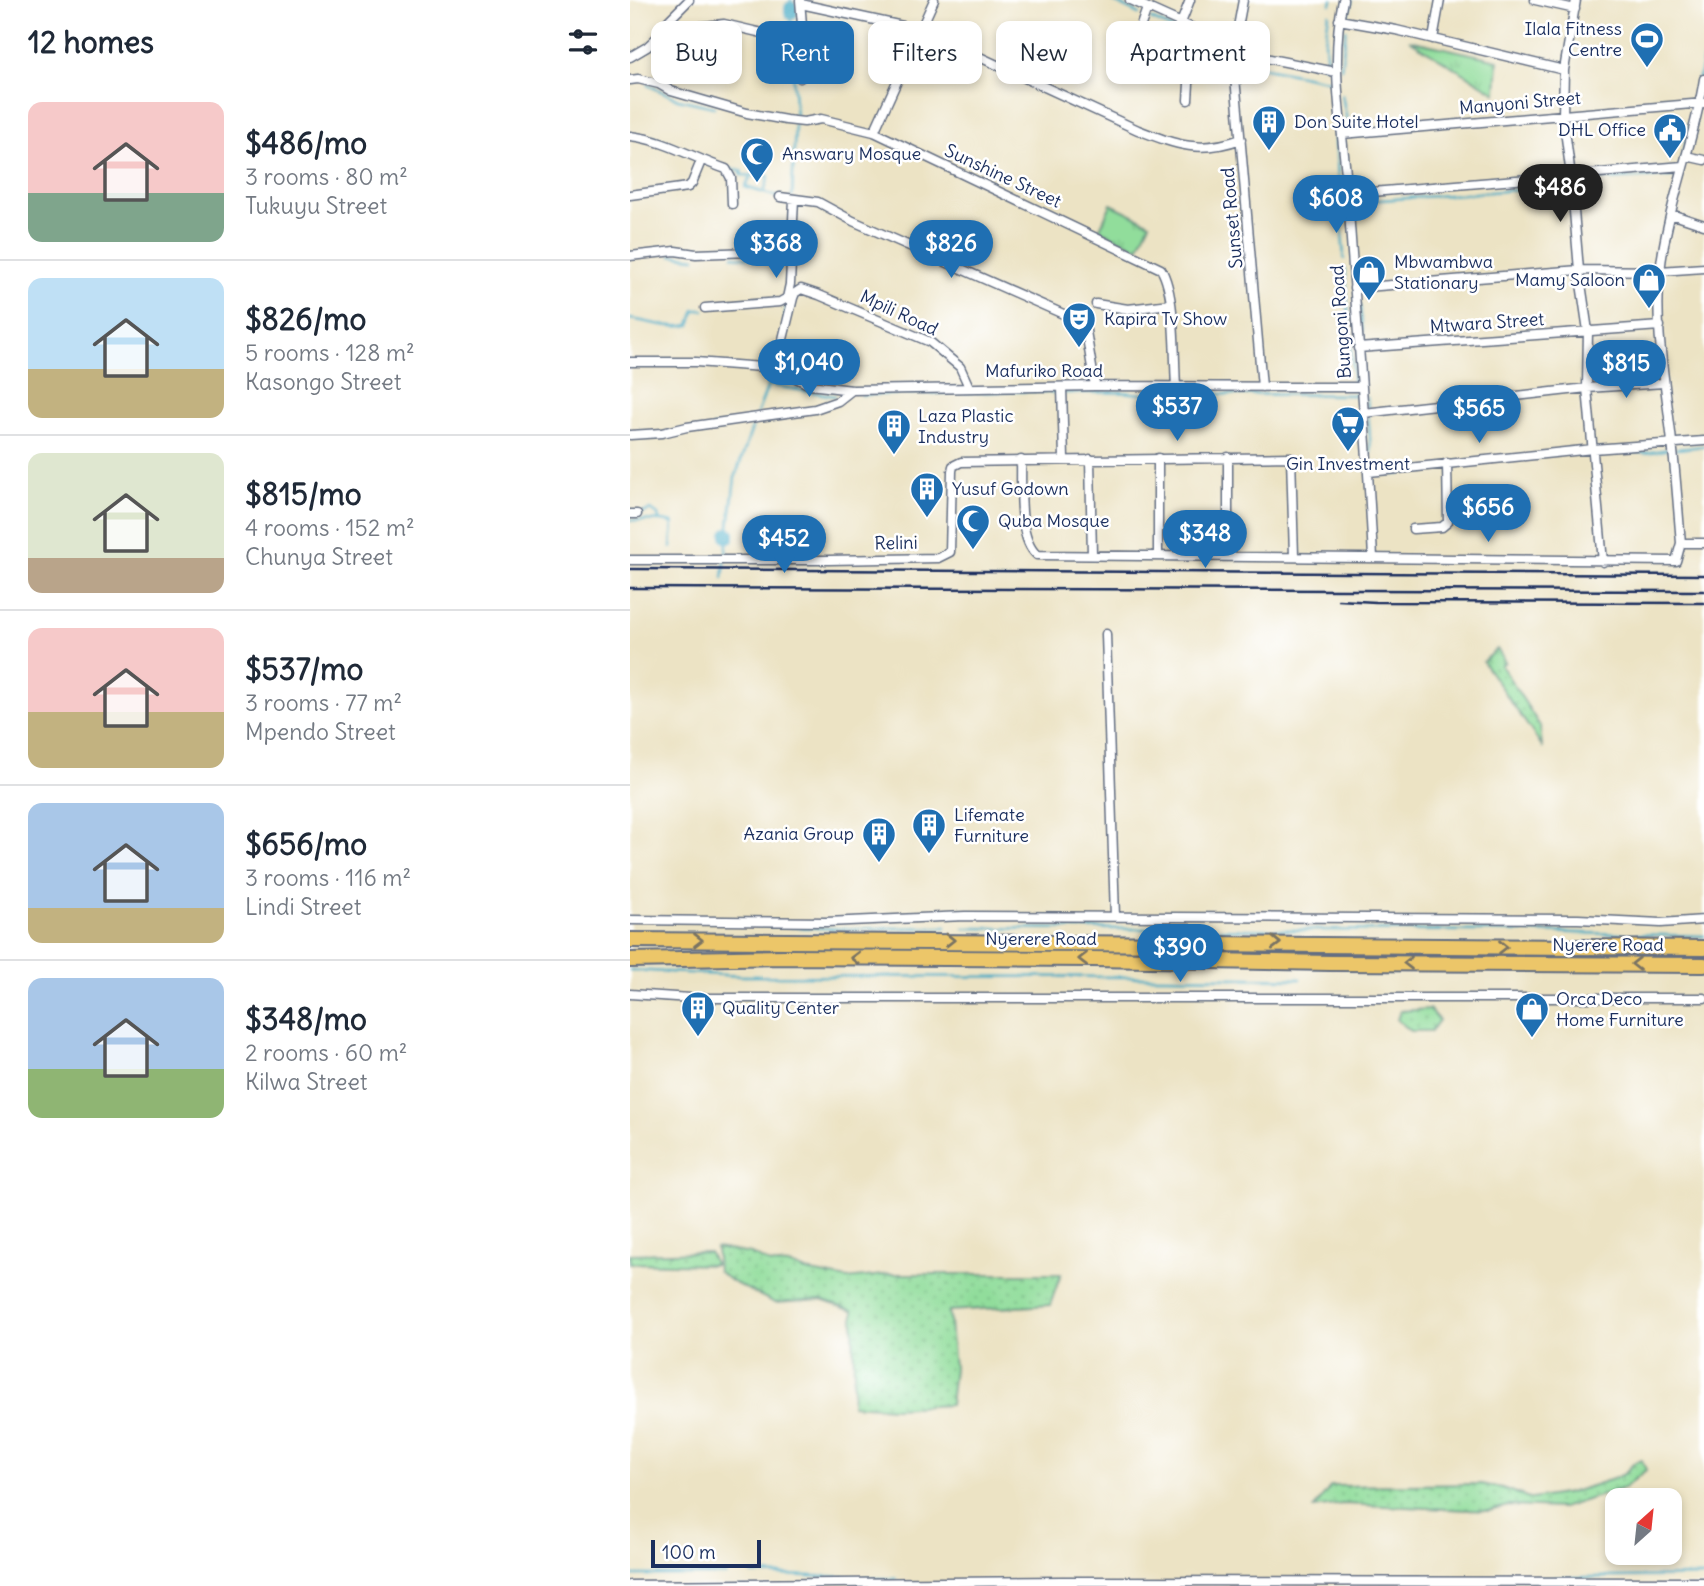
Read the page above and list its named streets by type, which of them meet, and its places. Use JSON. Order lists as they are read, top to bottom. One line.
{"streets":{"highway":["Nyerere Road"],"street":["Manyoni Street","Sunshine Street","Sunset Road","Mpili Road","Bungoni Road","Mtwara Street","Mafuriko Road","Relini"]},"crossings":[["Manyoni Street","Bungoni Road"],["Sunshine Street","Mafuriko Road"],["Sunset Road","Mafuriko Road"],["Mpili Road","Mafuriko Road"],["Bungoni Road","Mtwara Street"],["Bungoni Road","Mafuriko Road"]],"places":{"sports":["Ilala Fitness Centre"],"building":["Don Suite Hotel","Laza Plastic Industry","Yusuf Godown","Lifemate Furniture","Azania Group","Quality Center"],"public building":["DHL Office"],"mosque":["Answary Mosque","Quba Mosque"],"shop":["Mbwambwa Stationary","Mamy Saloon","Orca Deco Home Furniture"],"theatre":["Kapira Tv Show"],"supermarket":["Gin Investment"]},"scale_bar":"100 m","north":"top right","page":{"heading":"12 homes","chip":["Buy","Rent","Filters","New","Apartment"],"list":[{"name":"$486/mo","note":"3 rooms · 80 m² · Tukuyu Street"},{"name":"$826/mo","note":"5 rooms · 128 m² · Kasongo Street"},{"name":"$815/mo","note":"4 rooms · 152 m² · Chunya Street"},{"name":"$537/mo","note":"3 rooms · 77 m² · Mpendo Street"},{"name":"$656/mo","note":"3 rooms · 116 m² · Lindi Street"},{"name":"$348/mo","note":"2 rooms · 60 m² · Kilwa Street"}],"price":["$486","$608","$368","$826","$1,040","$815","$537","$565","$656","$348","$452","$390"],"scale":"100 m"}}
